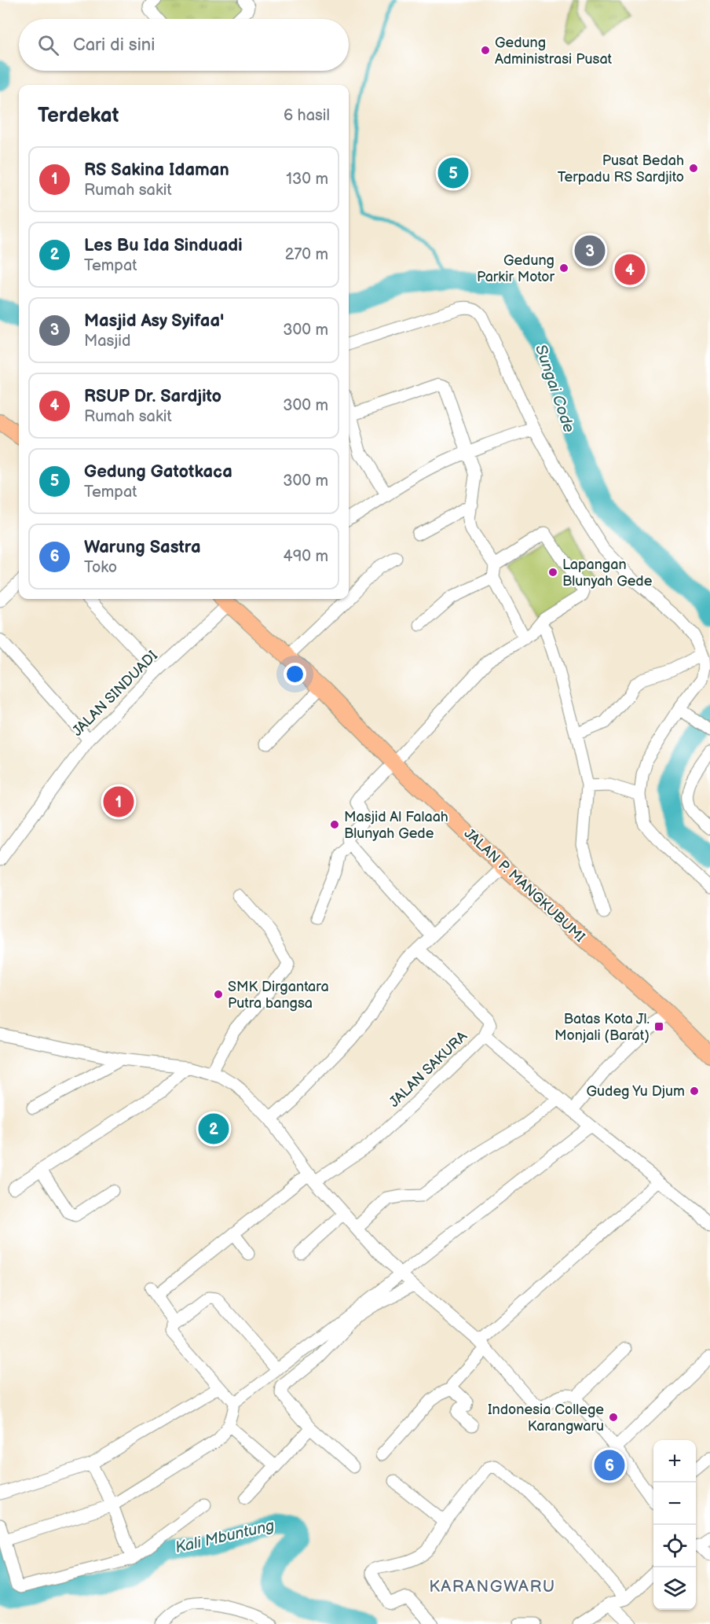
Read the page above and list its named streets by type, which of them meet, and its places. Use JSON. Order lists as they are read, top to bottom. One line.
{"streets":{"main road":["JALAN P. MANGKUBUMI"],"street":["JALAN SINDUADI","JALAN SAKURA"]},"districts":["KARANGWARU"],"water":["Sungai Code","Kali Mbuntung"],"places":{"other":["Gedung Administrasi Pusat","Pusat Bedah Terpadu RS Sardjito","Gedung Parkir Motor","Lapangan Blunyah Gede","Masjid Al Falaah Blunyah Gede","SMK Dirgantara Putra bangsa","Gudeg Yu Djum","Indonesia College Karangwaru"],"transit":["Batas Kota Jl. Monjali (Barat)"]},"page":{"search":"Cari di sini","heading":["Terdekat","6 hasil"],"list":[{"mark":"1","name":"RS Sakina Idaman","note":"Rumah sakit","value":"130 m"},{"mark":"2","name":"Les Bu Ida Sinduadi","note":"Tempat","value":"270 m"},{"mark":"3","name":"Masjid Asy Syifaa'","note":"Masjid","value":"300 m"},{"mark":"4","name":"RSUP Dr. Sardjito","note":"Rumah sakit","value":"300 m"},{"mark":"5","name":"Gedung Gatotkaca","note":"Tempat","value":"300 m"},{"mark":"6","name":"Warung Sastra","note":"Toko","value":"490 m"}],"pins":["5","3","4","1","2","6"],"map_buttons":["+","−"]}}
